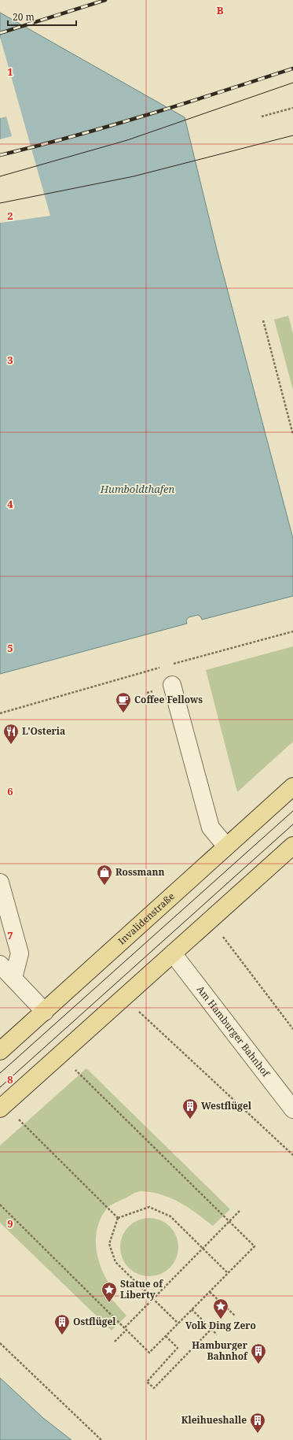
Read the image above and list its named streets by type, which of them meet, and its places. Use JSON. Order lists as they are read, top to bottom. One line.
{"streets":{"main road":["Invalidenstraße"],"street":["Am Hamburger Bahnhof"]},"water":["Humboldthafen"],"places":{"cafe":["Coffee Fellows"],"restaurant":["L'Osteria"],"shop":["Rossmann"],"building":["Westflügel","Ostflügel","Hamburger Bahnhof","Kleihueshalle"],"place":["Statue of Liberty","Volk Ding Zero"]},"scale_bar":"20 m","grid":{"columns":["B"],"rows":["1","2","3","4","5","6","7","8","9"]}}
